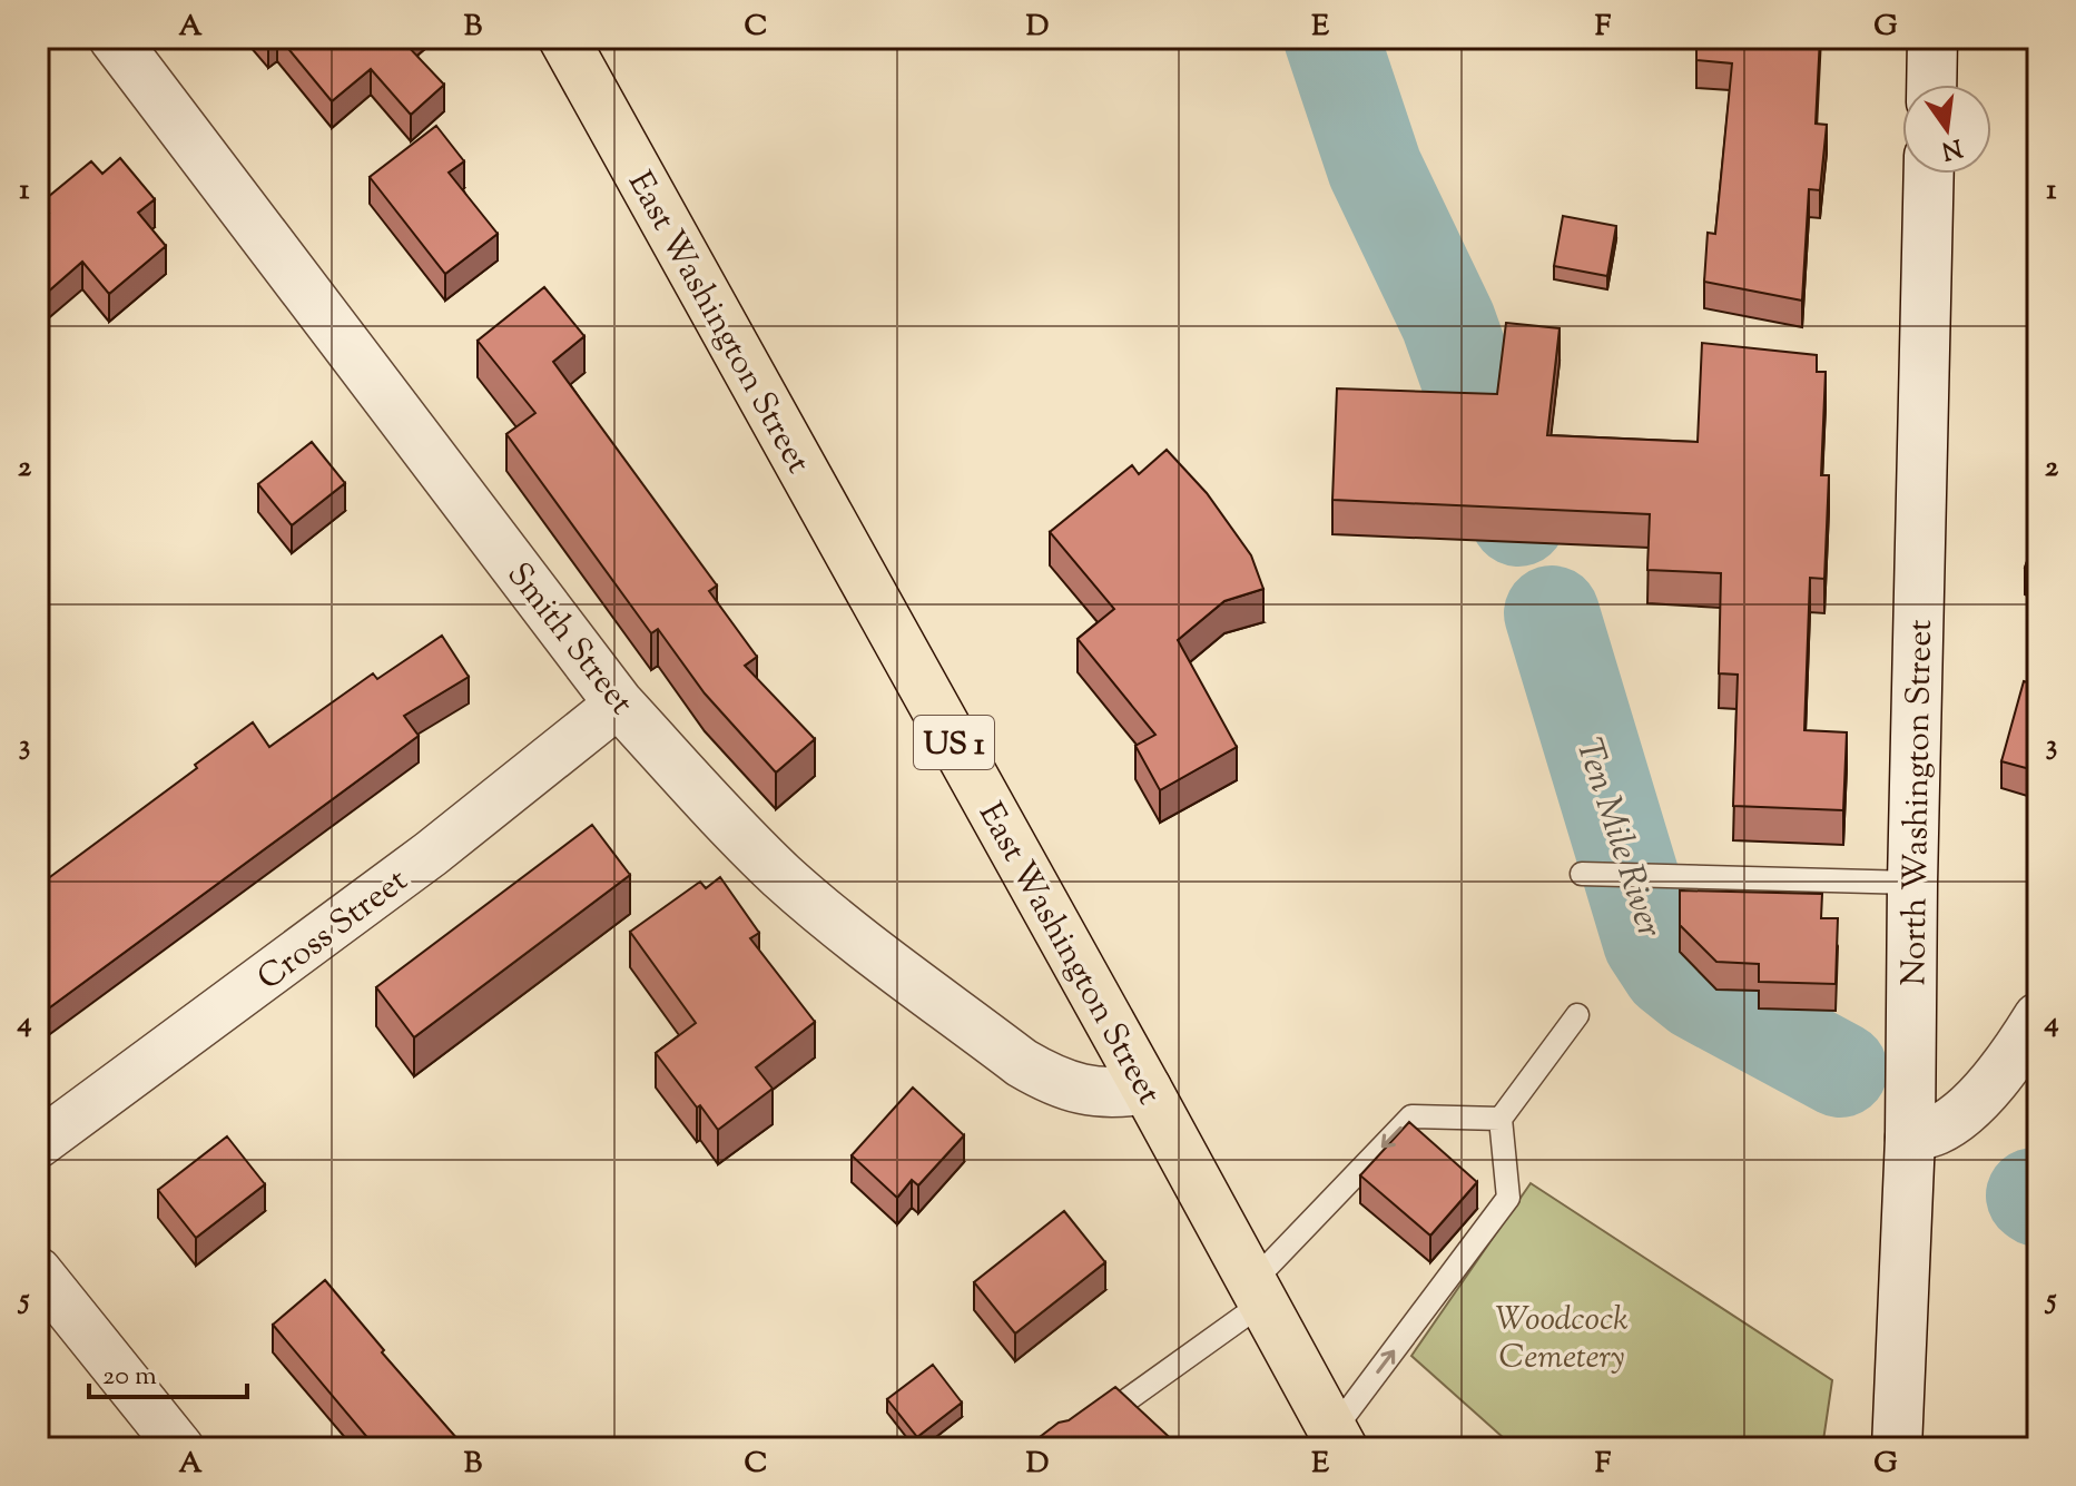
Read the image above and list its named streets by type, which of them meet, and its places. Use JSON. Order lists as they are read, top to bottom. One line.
{"streets":{"main road":["East Washington Street","US 1"],"street":["Smith Street","North Washington Street","Cross Street"]},"crossings":[["East Washington Street","Smith Street"],["Smith Street","Cross Street"]],"water":["Ten Mile River"],"parks":["Woodcock Cemetery"],"scale_bar":"20 m","north":"bottom","grid":{"columns":["A","B","C","D","E","F","G"],"rows":["1","2","3","4","5"]}}
